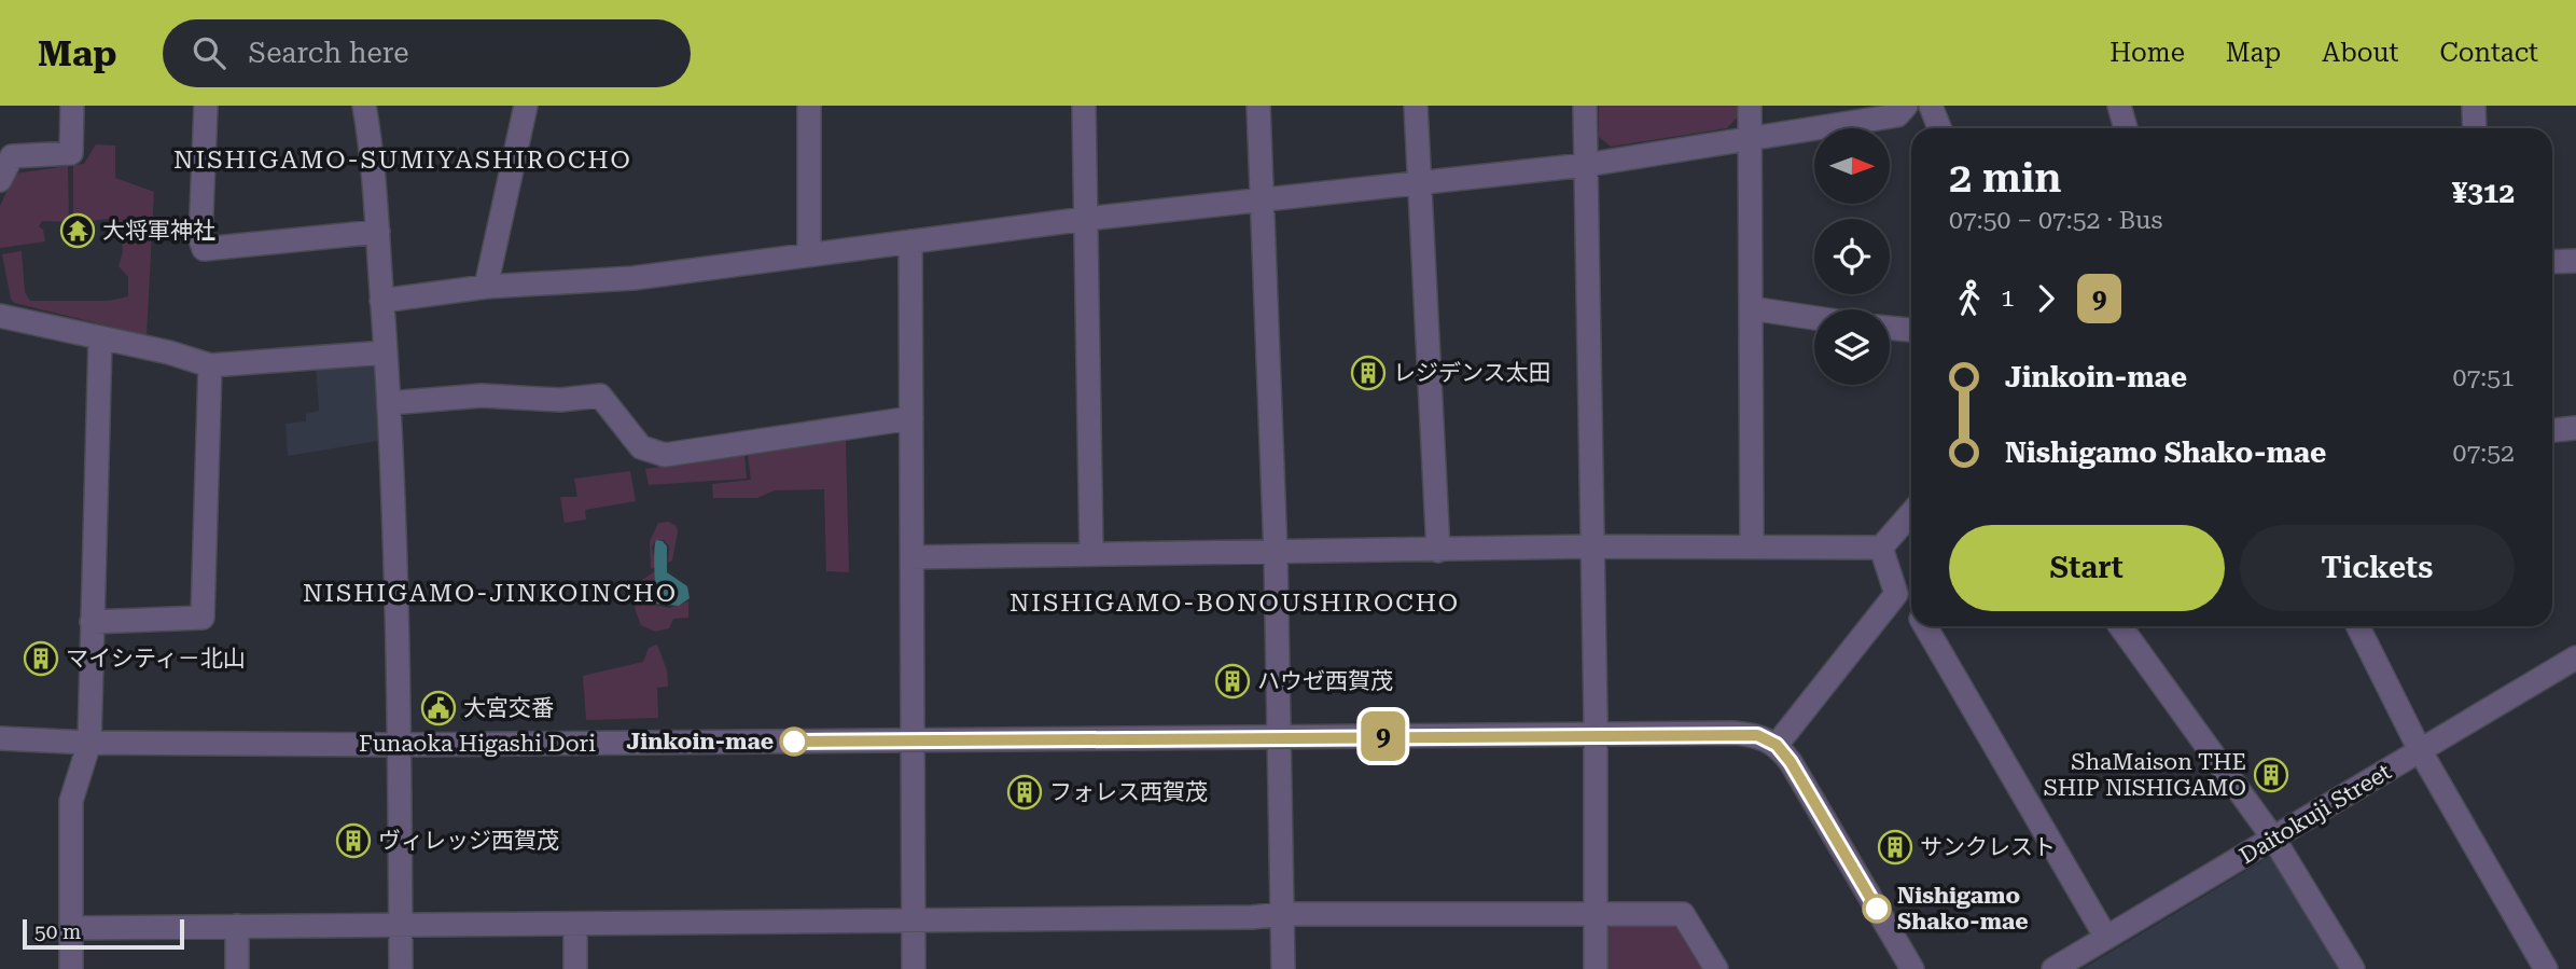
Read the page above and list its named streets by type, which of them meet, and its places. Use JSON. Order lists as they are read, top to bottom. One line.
{"streets":{"street":["Funaoka Higashi Dori","Daitokuji Street"]},"districts":["NISHIGAMO-SUMIYASHIROCHO","NISHIGAMO-JINKOINCHO","NISHIGAMO-BONOUSHIROCHO"],"places":{"temple":["大将軍神社"],"building":["レジデンス太田","マイシティ－北山","ハウゼ西賀茂","ShaMaison THE SHIP NISHIGAMO","フォレス西賀茂","ヴィレッジ西賀茂","サンクレスト"],"public building":["大宮交番"],"other":["Jinkoin-mae","Nishigamo Shako-mae"]},"lines":["bus line 9"],"scale_bar":"50 m","north":"right","page":{"header":"Map","search":"Search here","nav":["Home","Map","About","Contact"],"on_map":"9","heading":["2 min","07:50 – 07:52 · Bus","¥312"],"legs":["1","9"],"list":[{"name":"Jinkoin-mae","value":"07:51"},{"name":"Nishigamo Shako-mae","value":"07:52"}],"buttons":["Start","Tickets"],"scale":"50 m"}}
